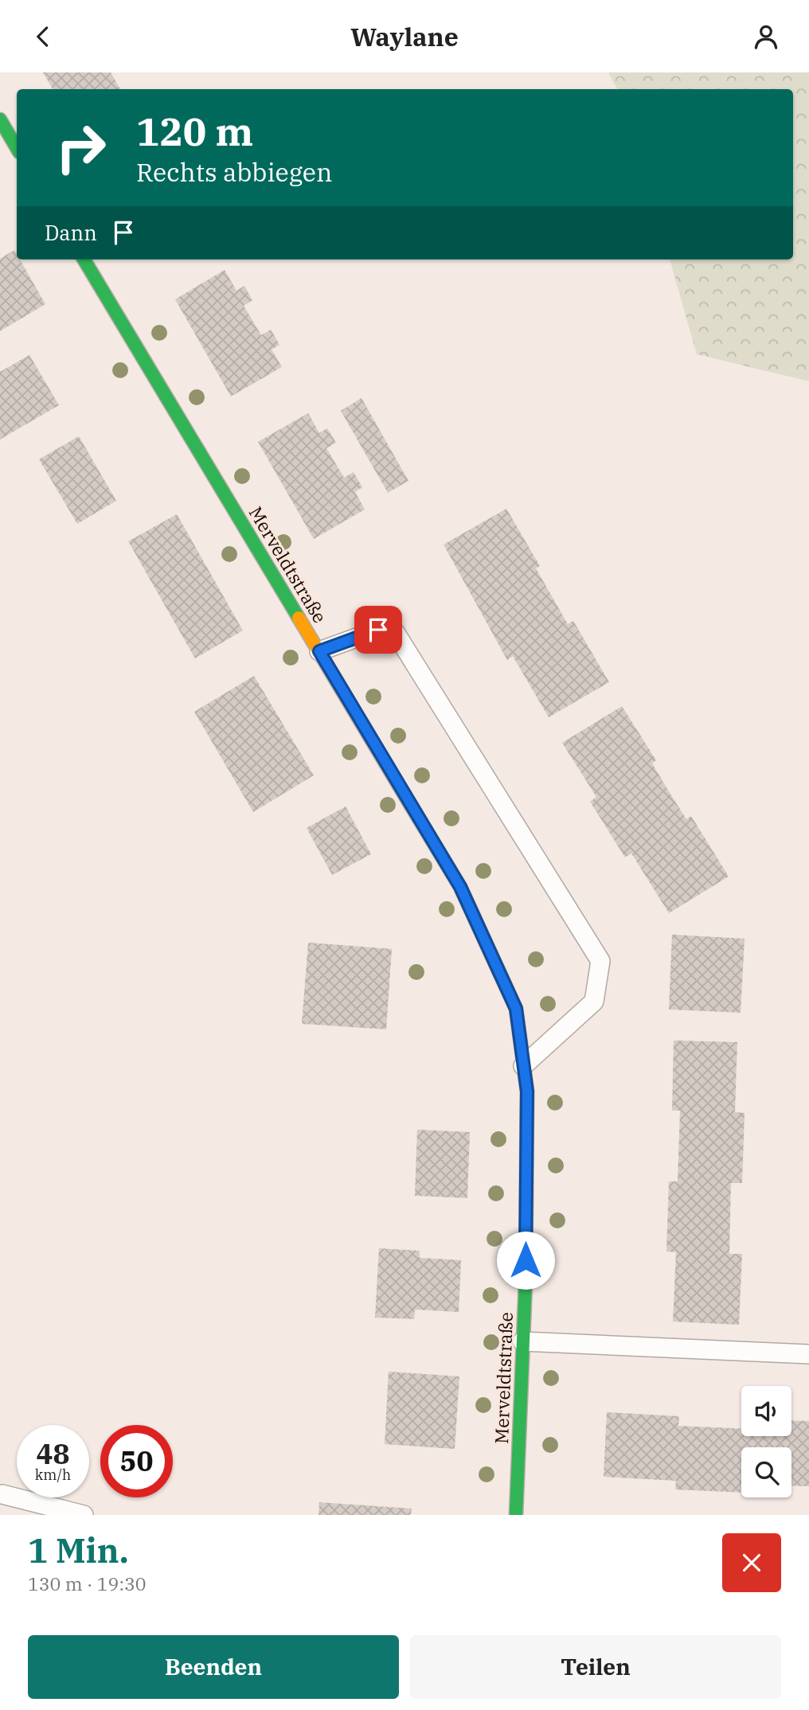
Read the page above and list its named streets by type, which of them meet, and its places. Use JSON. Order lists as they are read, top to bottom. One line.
{"streets":{"main road":["Merveldtstraße"]},"page":{"header":"Waylane","turn":["120 m","Rechts abbiegen"],"then":"Dann","speed":"48 km/h","limit":"50","heading":["1 Min.","130 m · 19:30"],"buttons":["Beenden","Teilen"]}}
